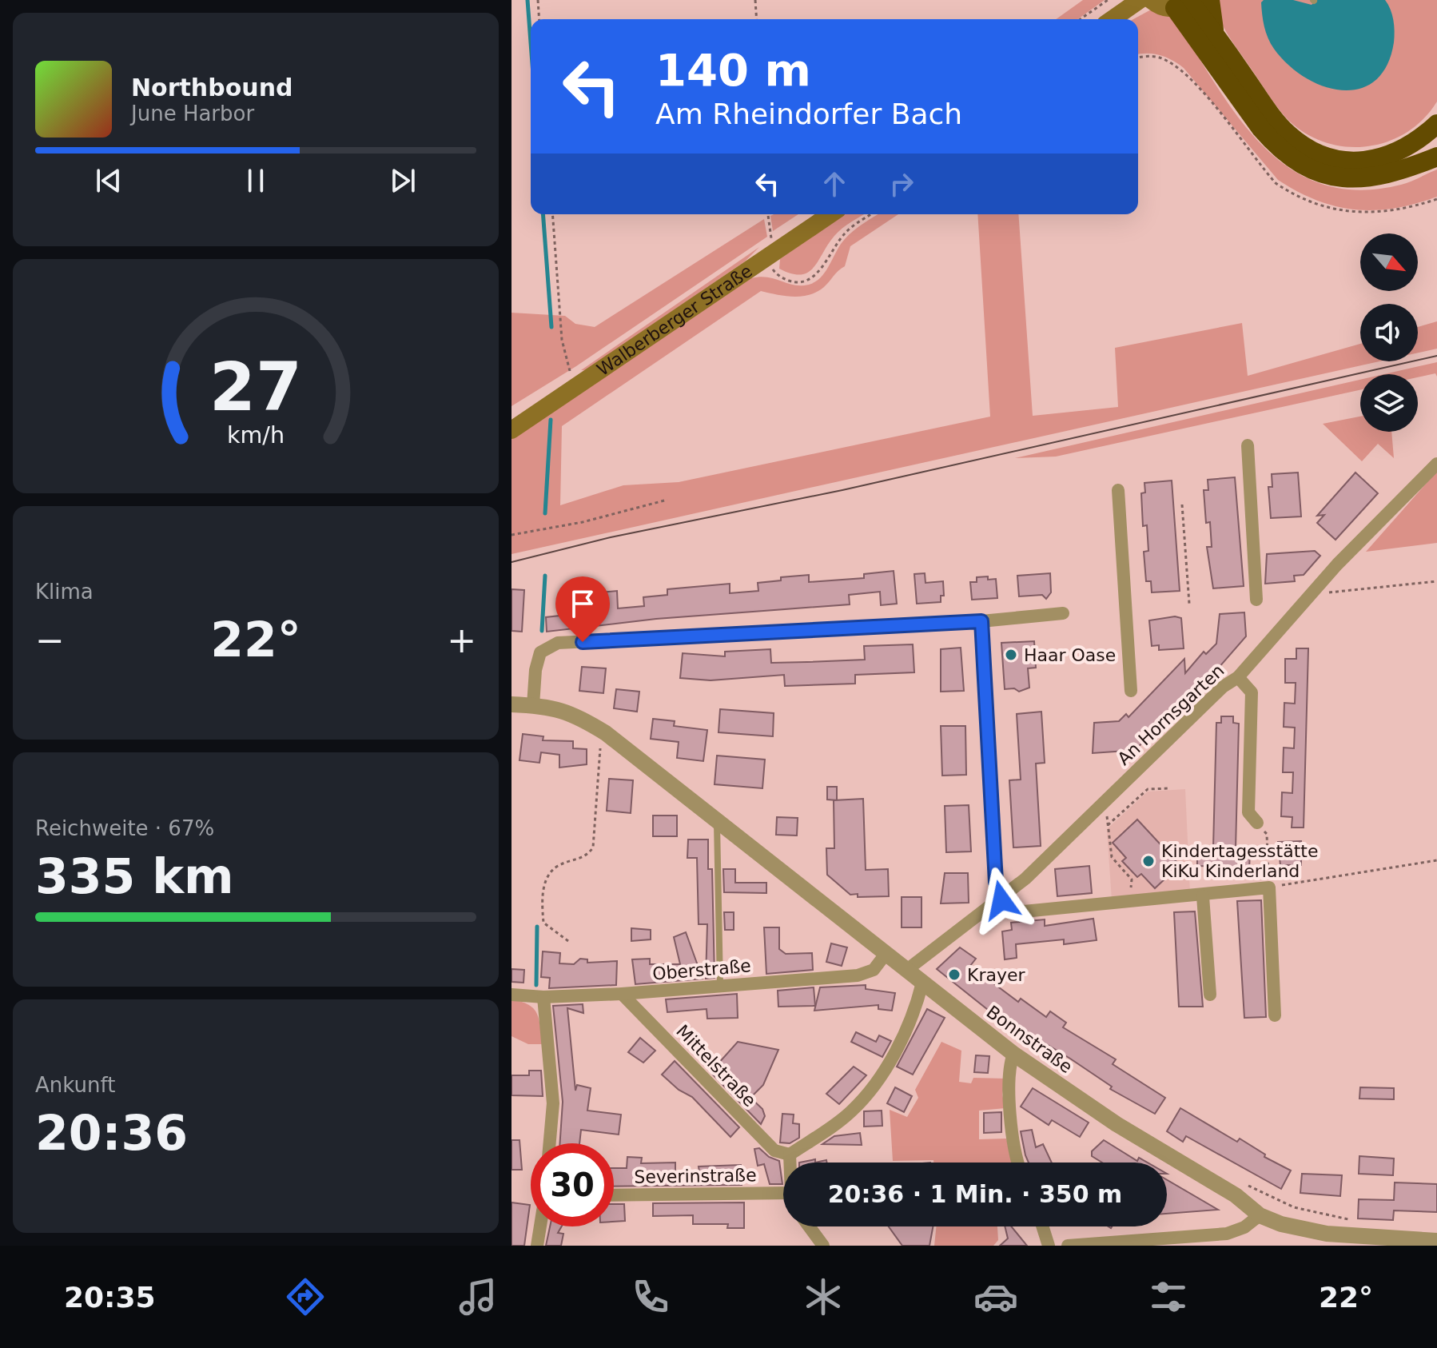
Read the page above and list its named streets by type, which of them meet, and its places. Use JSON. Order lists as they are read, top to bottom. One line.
{"streets":{"main road":["Walberberger Straße"],"street":["An Hornsgarten","Oberstraße","Bonnstraße","Mittelstraße","Severinstraße"]},"crossings":[["An Hornsgarten","Bonnstraße"],["Oberstraße","Bonnstraße"],["Oberstraße","Mittelstraße"]],"places":["Haar Oase","Kindertagesstätte KiKu Kinderland","Krayer"],"north":"bottom right","page":{"turn":["140 m","Am Rheindorfer Bach"],"song":["Northbound","June Harbor"],"tile":["Klima",["Reichweite · 67%","335 km"],["Ankunft","20:36"]],"heat":["−","22°","+"],"limit":"30","trip":"20:36 · 1 Min. · 350 m","tabs":["20:35","22°"],"gauge":["27","km/h"]}}
